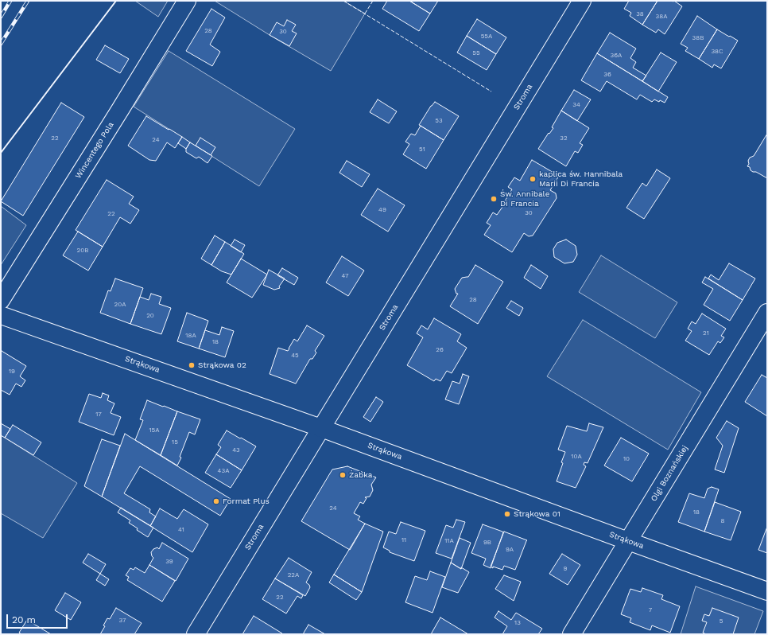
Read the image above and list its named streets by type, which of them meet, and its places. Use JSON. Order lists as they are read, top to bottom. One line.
{"streets":{"street":["Stroma","Wincentego Pola","Strąkowa","Olgi Boznańskiej"]},"crossings":[["Stroma","Strąkowa"],["Strąkowa","Olgi Boznańskiej"]],"places":["kaplica św. Hannibala Marii Di Francia","Św. Annibale Di Francia","Strąkowa 02","Żabka","Format Plus","Strąkowa 01"],"house_numbers":["38","38A","28","30","55A","38B","38C","55","36A","36","34","53","22","32","24","51","49","30","22","20B","47","28","20A","20","21","18A","18","26","45","19","17","15A","15","43","10A","10","43A","24","18","8","41","11","11A","9B","9A","39","9","22A","22","7","37","5","13"],"scale_bar":"20 m"}
